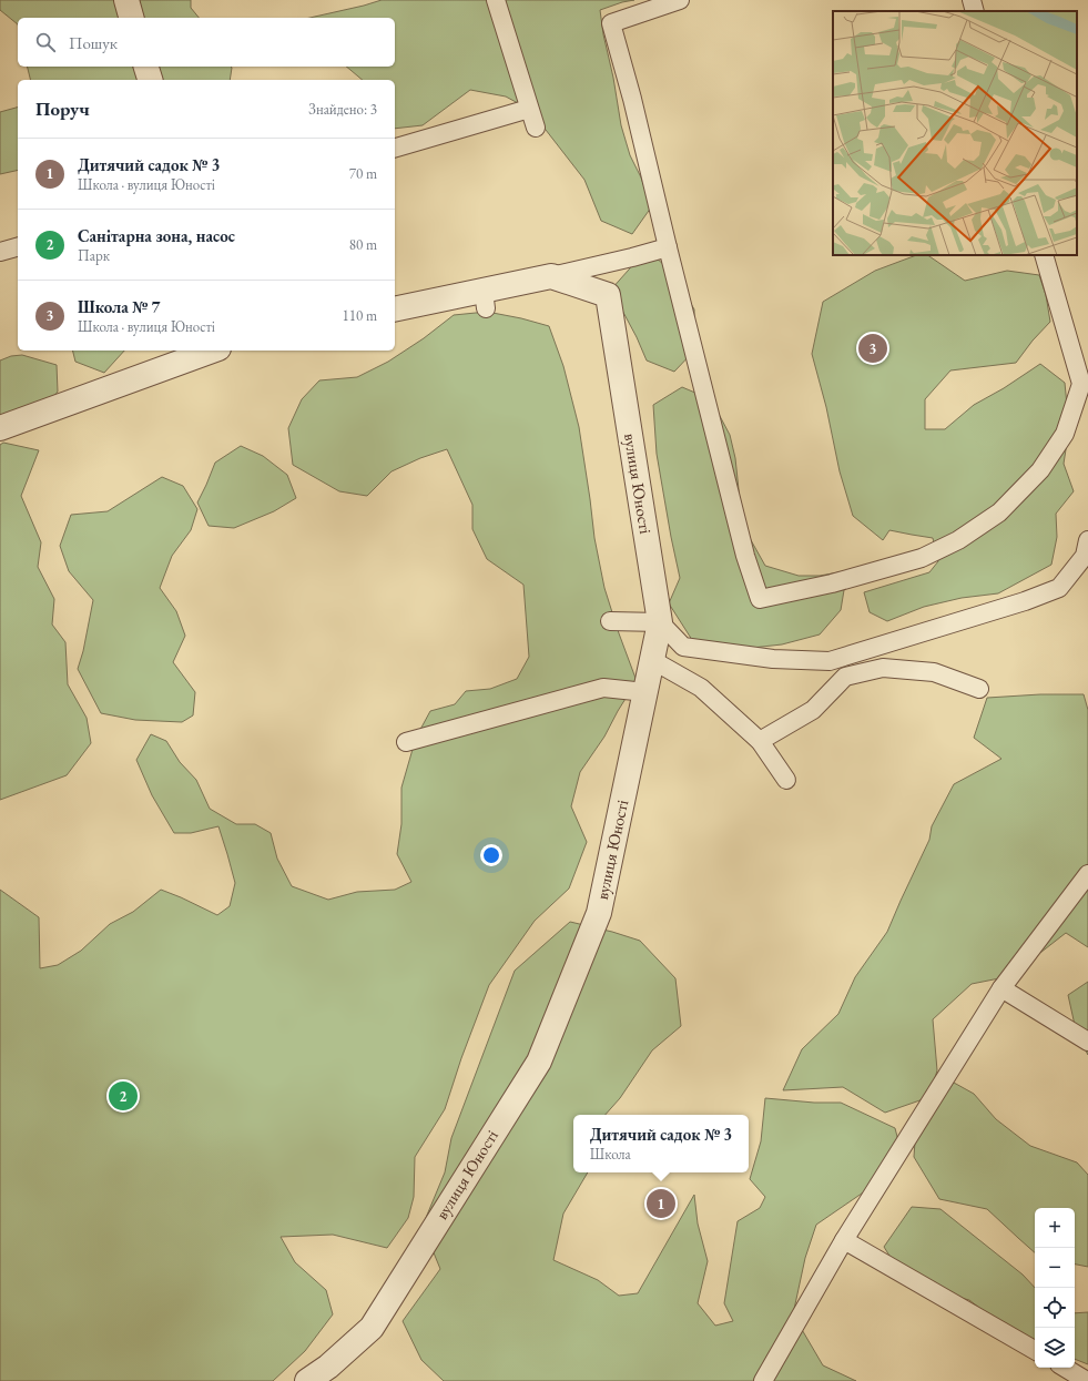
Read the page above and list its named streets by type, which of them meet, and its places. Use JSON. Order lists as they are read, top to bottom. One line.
{"streets":{"street":["вулиця Юності"]},"page":{"search":"Пошук","heading":["Поруч","Знайдено: 3"],"list":[{"mark":"1","name":"Дитячий садок № 3","note":"Школа · вулиця Юності","value":"70 m"},{"mark":"2","name":"Санітарна зона, насос","note":"Парк","value":"80 m"},{"mark":"3","name":"Школа № 7","note":"Школа · вулиця Юності","value":"110 m"}],"pins":["3","2","1"],"popup":["Дитячий садок № 3","Школа"],"map_buttons":["+","−"]}}
